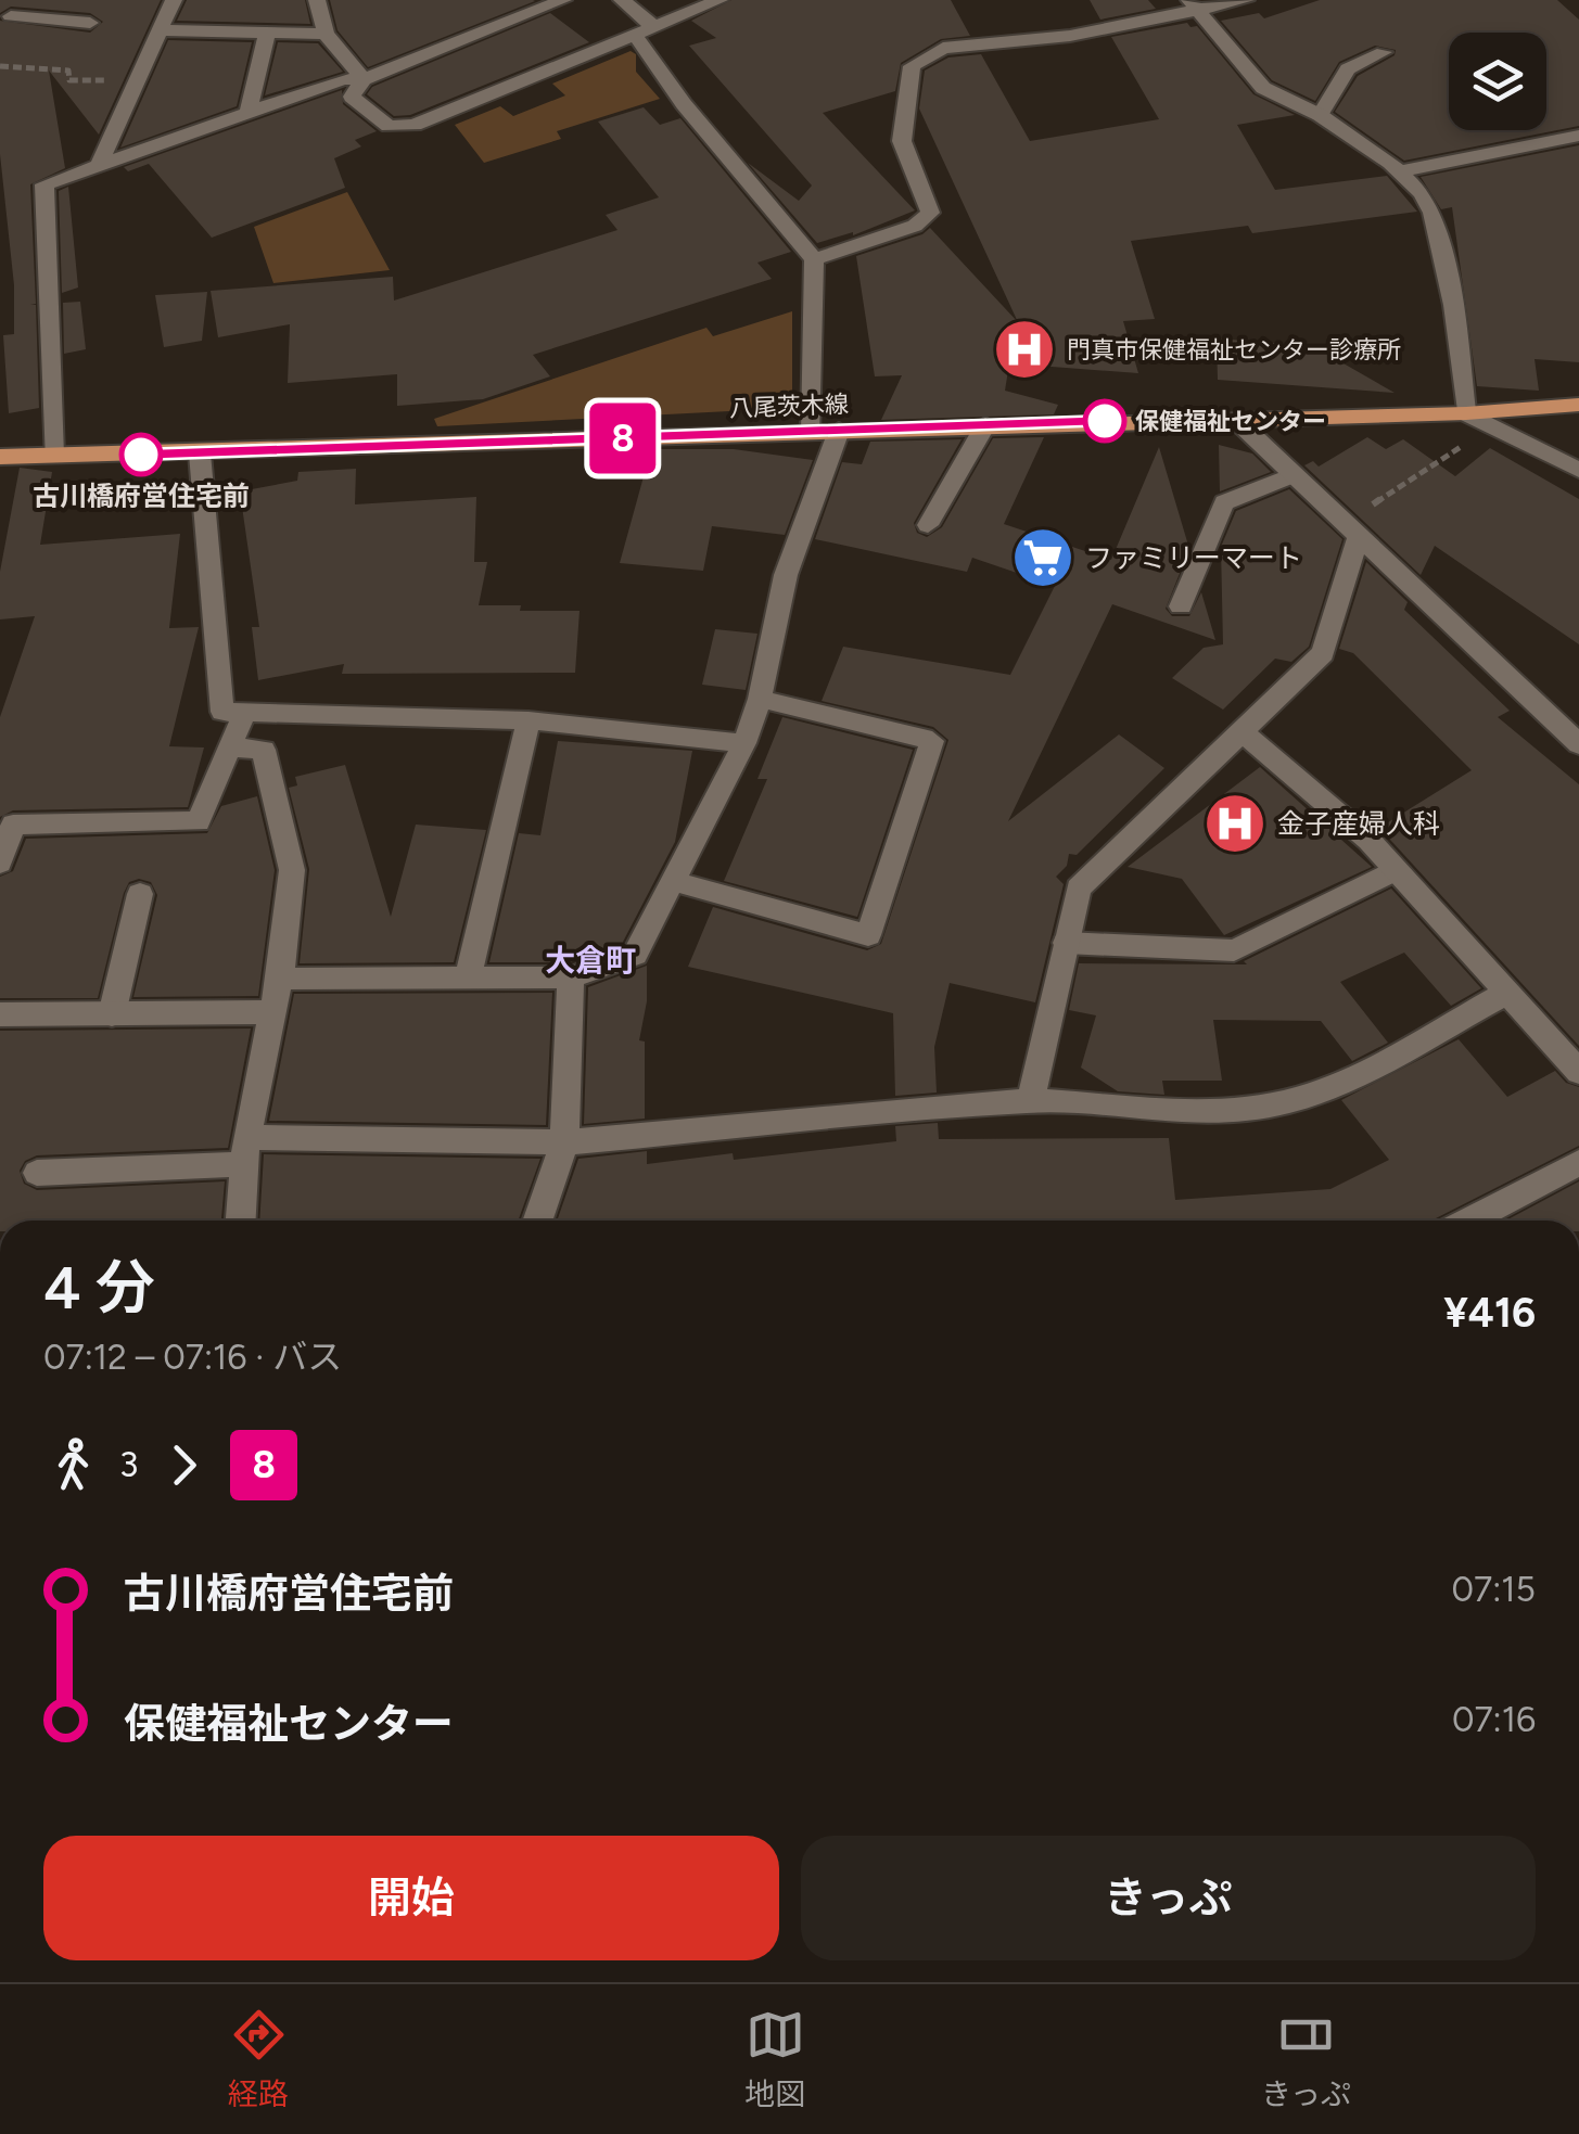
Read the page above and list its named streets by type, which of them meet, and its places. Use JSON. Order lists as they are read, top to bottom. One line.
{"streets":{"main road":["八尾茨木線"]},"districts":["大倉町"],"places":{"hospital":["門真市保健福祉センター診療所","金子産婦人科"],"other":["保健福祉センター","古川橋府営住宅前"],"supermarket":["ファミリーマート"]},"lines":["bus line 8"],"page":{"on_map":"8","heading":["4 分","07:12 – 07:16 · バス","¥416"],"legs":["3","8"],"list":[{"name":"古川橋府営住宅前","value":"07:15"},{"name":"保健福祉センター","value":"07:16"}],"buttons":["開始","きっぷ"],"tabs":["経路","地図","きっぷ"]}}
